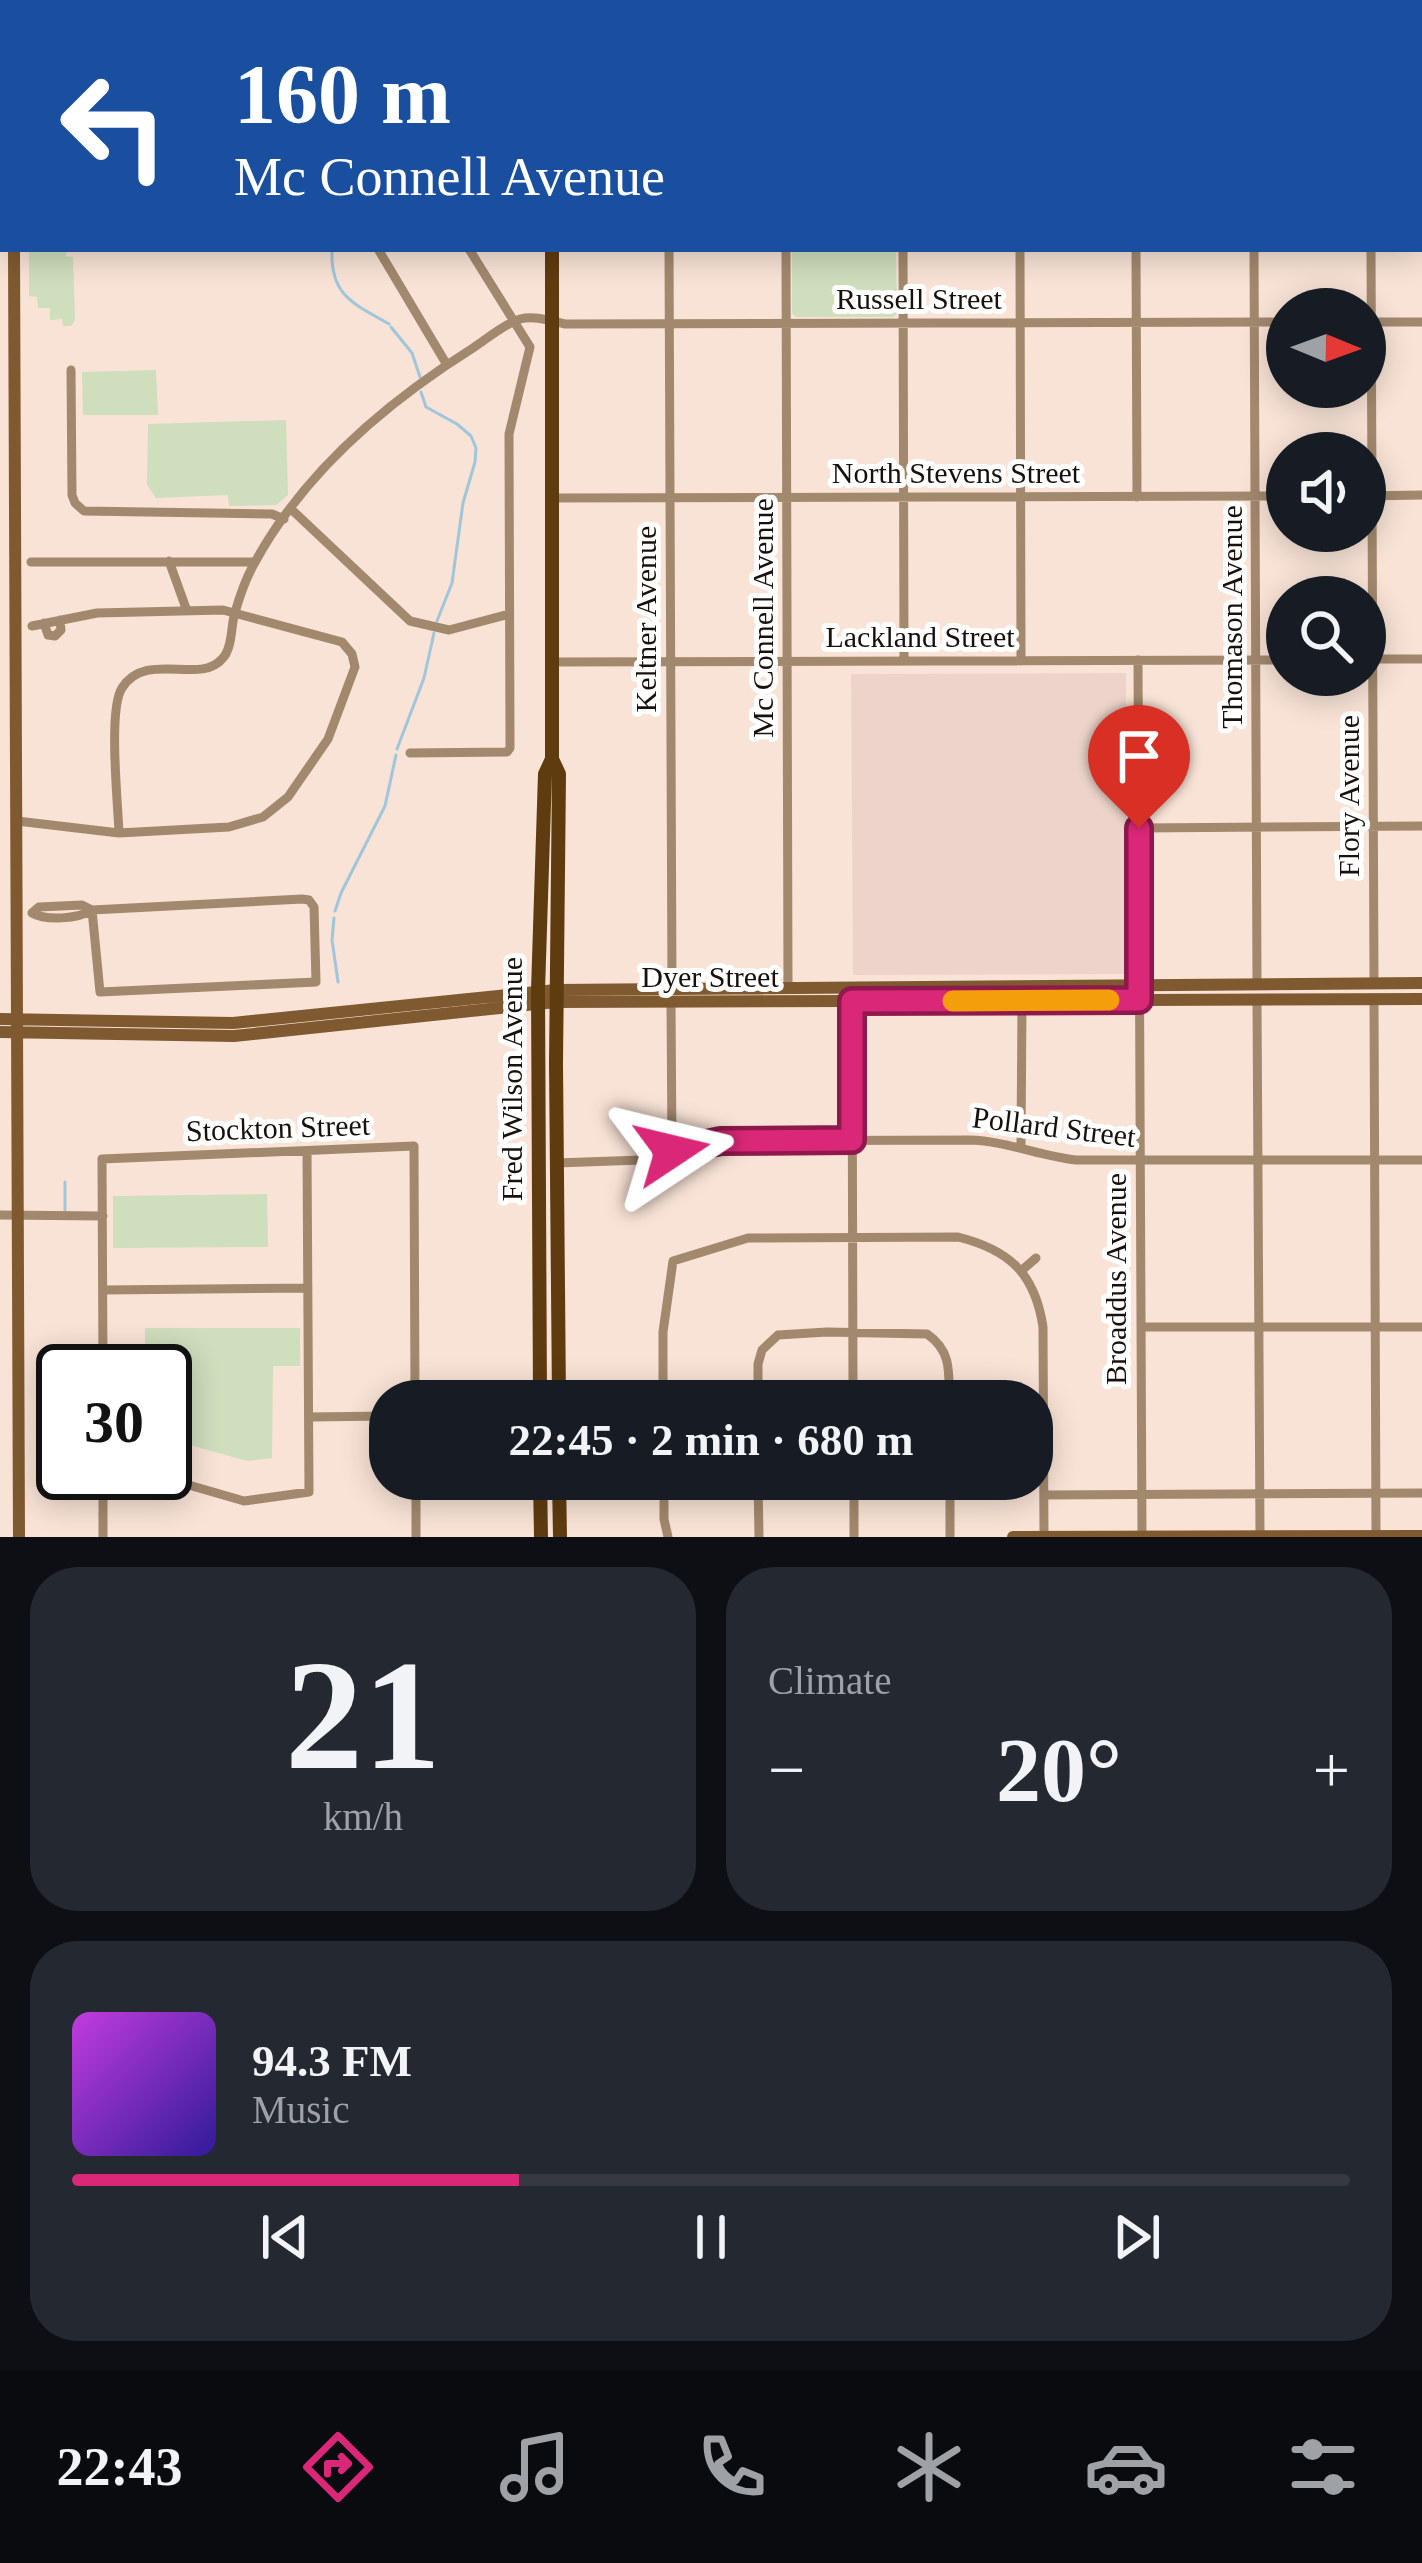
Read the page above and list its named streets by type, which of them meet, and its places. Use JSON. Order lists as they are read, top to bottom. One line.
{"streets":{"main road":["Dyer Street","Fred Wilson Avenue"],"street":["Russell Street","North Stevens Street","Thomason Avenue","Mc Connell Avenue","Keltner Avenue","Lackland Street","Flory Avenue","Pollard Street","Stockton Street","Broaddus Avenue"]},"crossings":[["Russell Street","Thomason Avenue"],["Russell Street","Mc Connell Avenue"],["Russell Street","Keltner Avenue"],["Russell Street","Fred Wilson Avenue"],["North Stevens Street","Thomason Avenue"],["North Stevens Street","Mc Connell Avenue"],["North Stevens Street","Keltner Avenue"],["North Stevens Street","Fred Wilson Avenue"],["Thomason Avenue","Lackland Street"],["Thomason Avenue","Dyer Street"],["Thomason Avenue","Pollard Street"],["Mc Connell Avenue","Lackland Street"],["Mc Connell Avenue","Dyer Street"],["Keltner Avenue","Lackland Street"],["Keltner Avenue","Dyer Street"],["Keltner Avenue","Pollard Street"],["Lackland Street","Fred Wilson Avenue"],["Lackland Street","Broaddus Avenue"],["Flory Avenue","Dyer Street"],["Flory Avenue","Pollard Street"],["Dyer Street","Fred Wilson Avenue"],["Dyer Street","Broaddus Avenue"],["Fred Wilson Avenue","Pollard Street"],["Pollard Street","Broaddus Avenue"]],"north":"right","page":{"turn":["160 m","Mc Connell Avenue"],"limit":"30","trip":"22:45 · 2 min · 680 m","tile":[["21","km/h"],"Climate"],"heat":["−","20°","+"],"song":["94.3 FM","Music"],"tabs":"22:43"}}
